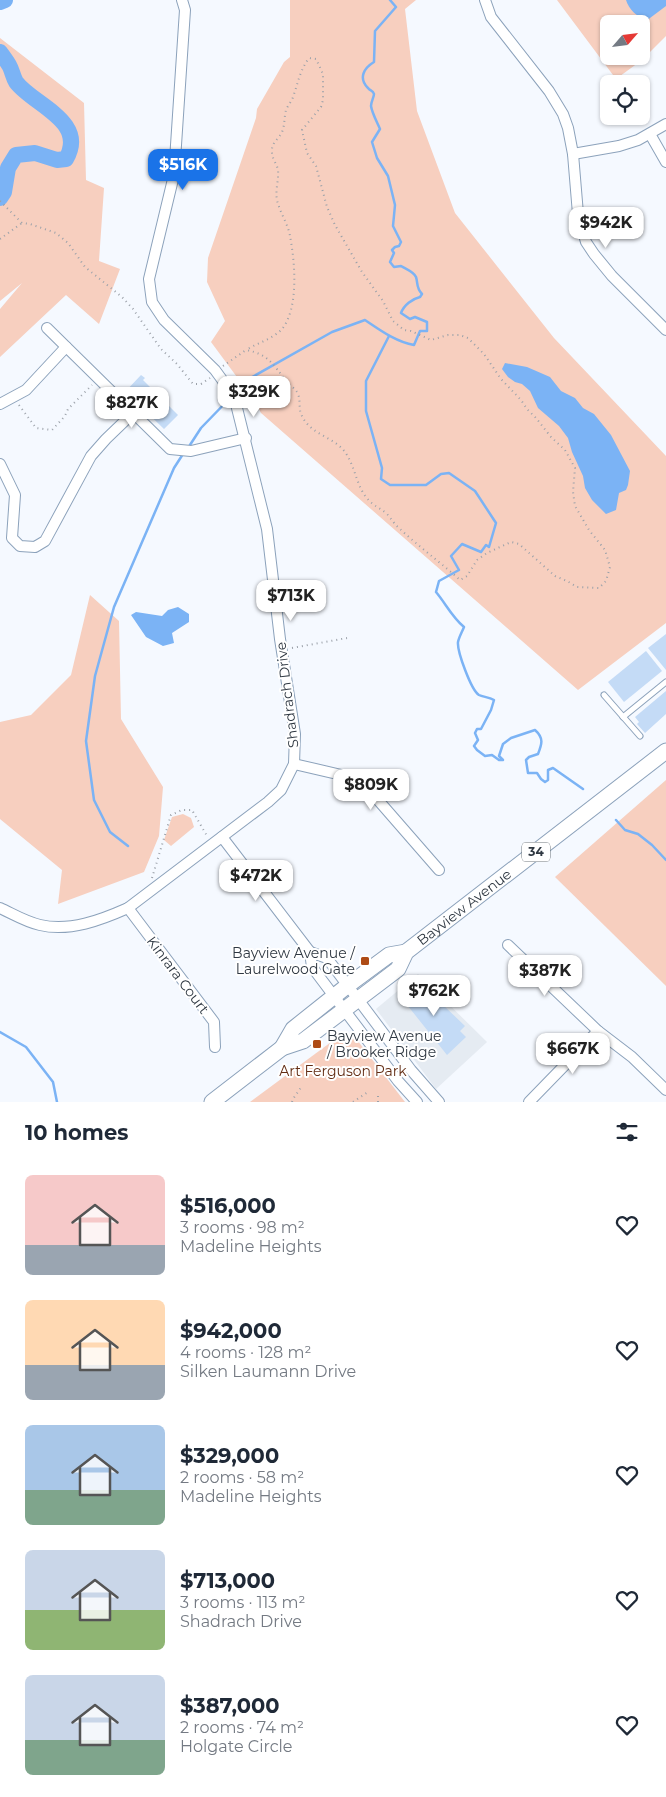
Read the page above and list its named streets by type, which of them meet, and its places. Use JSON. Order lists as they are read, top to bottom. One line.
{"streets":{"main road":["34","Bayview Avenue"],"street":["Shadrach Drive","Kinrara Court"]},"crossings":[["Shadrach Drive","Kinrara Court"]],"parks":["Art Ferguson Park"],"places":{"transit":["Bayview Avenue / Laurelwood Gate","Bayview Avenue / Brooker Ridge"]},"north":"top right","page":{"price":["$516K","$942K","$329K","$827K","$713K","$809K","$472K","$387K","$762K","$667K"],"heading":"10 homes","list":[{"name":"$516,000","note":"3 rooms · 98 m² · Madeline Heights"},{"name":"$942,000","note":"4 rooms · 128 m² · Silken Laumann Drive"},{"name":"$329,000","note":"2 rooms · 58 m² · Madeline Heights"},{"name":"$713,000","note":"3 rooms · 113 m² · Shadrach Drive"},{"name":"$387,000","note":"2 rooms · 74 m² · Holgate Circle"}]}}
